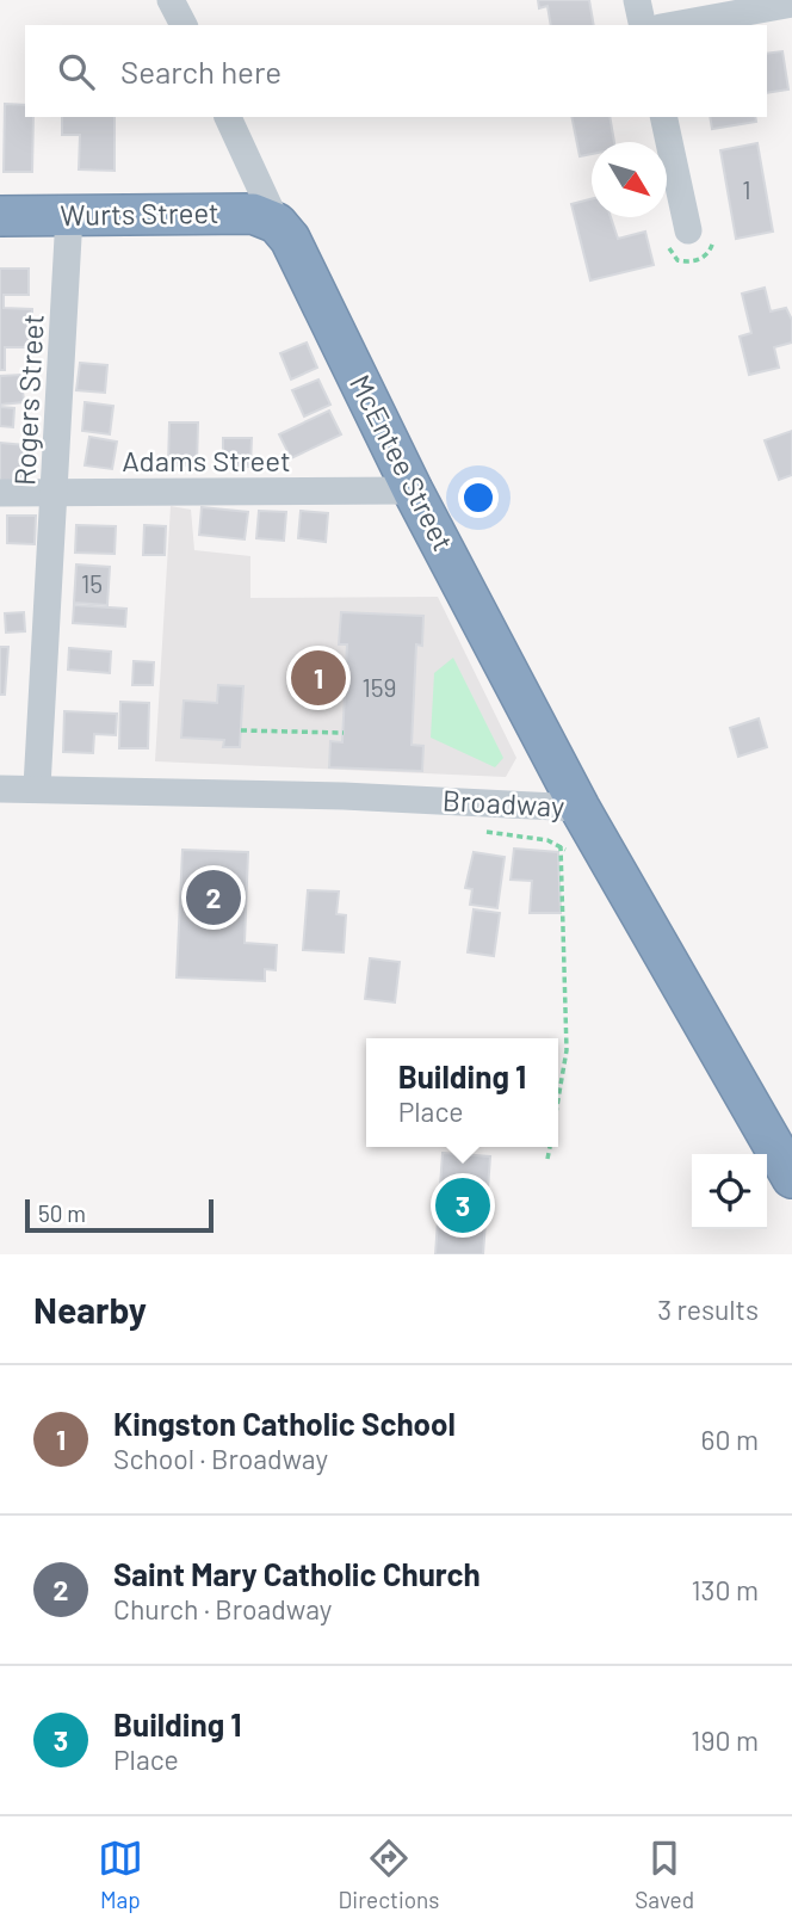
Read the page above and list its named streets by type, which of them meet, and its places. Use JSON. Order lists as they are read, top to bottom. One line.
{"streets":{"highway":["Wurts Street","McEntee Street","Broadway"],"street":["Rogers Street","Adams Street"]},"crossings":[["Wurts Street","Rogers Street"],["Wurts Street","McEntee Street"],["Rogers Street","Adams Street"],["Rogers Street","Broadway"],["Adams Street","McEntee Street"],["McEntee Street","Broadway"]],"house_numbers":["1","15","159"],"scale_bar":"50 m","north":"bottom right","page":{"search":"Search here","pins":["1","2","3"],"popup":["Building 1","Place"],"scale":"50 m","heading":["Nearby","3 results"],"list":[{"mark":"1","name":"Kingston Catholic School","note":"School · Broadway","value":"60 m"},{"mark":"2","name":"Saint Mary Catholic Church","note":"Church · Broadway","value":"130 m"},{"mark":"3","name":"Building 1","note":"Place","value":"190 m"}],"nav":["Map","Directions","Saved"]}}
